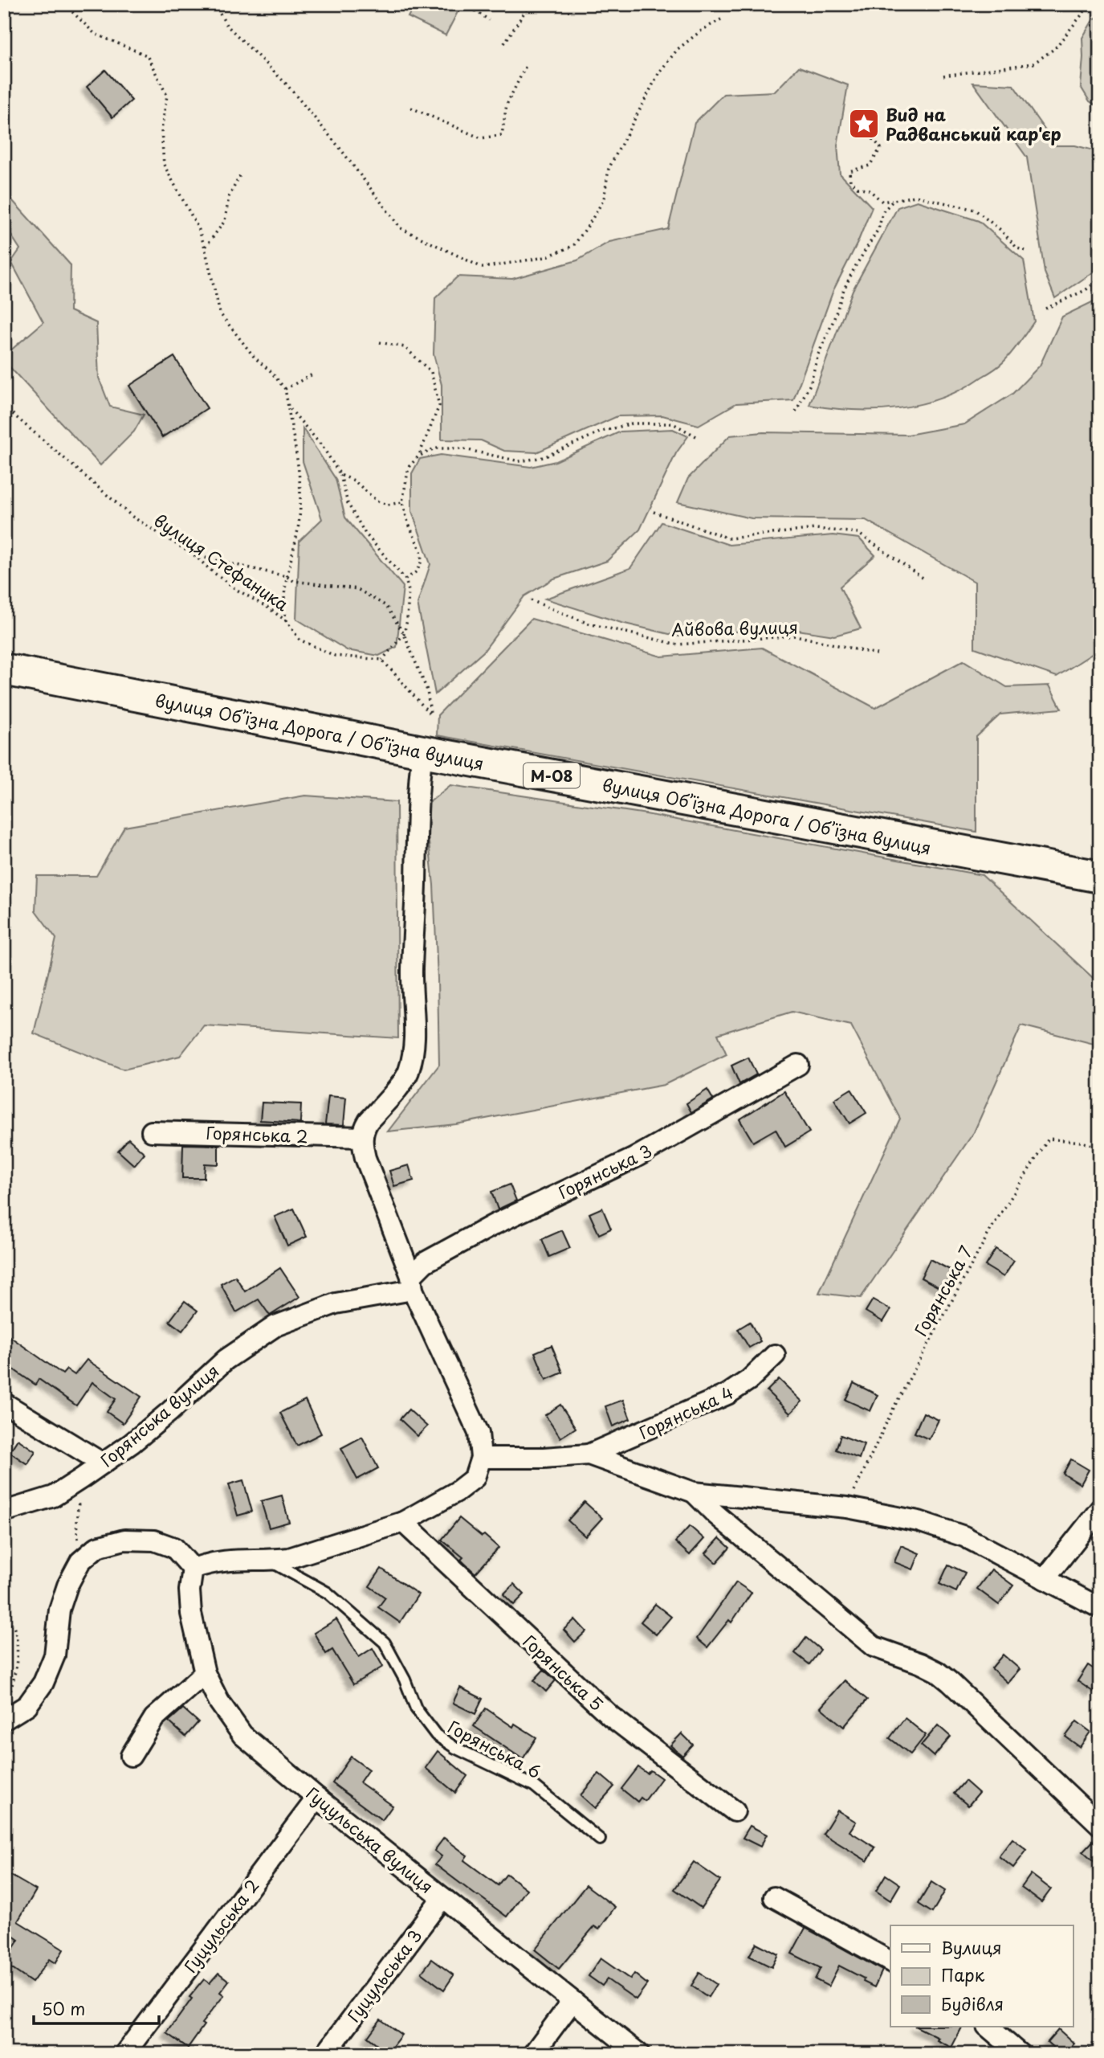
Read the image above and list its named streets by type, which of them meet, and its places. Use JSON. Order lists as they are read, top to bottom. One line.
{"streets":{"highway":["вулиця Обʼїзна Дорога / Обʼїзна вулиця","М-08"],"street":["Горянська 2","Горянська 3","Горянська 4","Горянська вулиця","Горянська 5","Гуцульська вулиця","Гуцульська 2","Гуцульська 3"],"lane":["Горянська 6"],"path":["вулиця Стефаника","Айвова вулиця","Горянська 7"]},"crossings":[["Горянська 3","Горянська вулиця"],["Гуцульська вулиця","Гуцульська 2"],["Гуцульська вулиця","Гуцульська 3"]],"places":{"place":["Вид на Радванський кар'єр"]},"legend":["Вулиця","Парк","Будівля"],"scale_bar":"50 m"}
